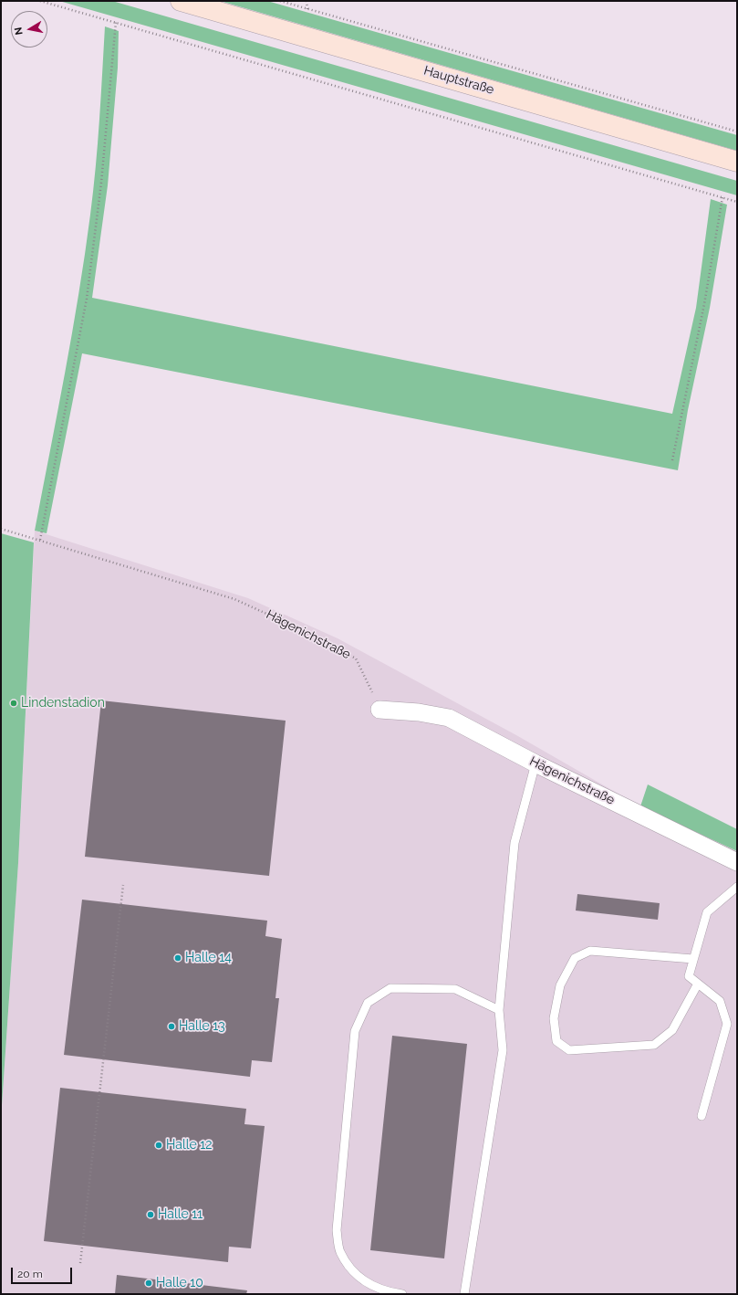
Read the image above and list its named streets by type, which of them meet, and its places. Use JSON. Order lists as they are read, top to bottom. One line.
{"streets":{"street":["Hauptstraße","Hägenichstraße"]},"places":["Lindenstadion","Halle 14","Halle 13","Halle 12","Halle 11","Halle 10"],"scale_bar":"20 m","north":"left"}
